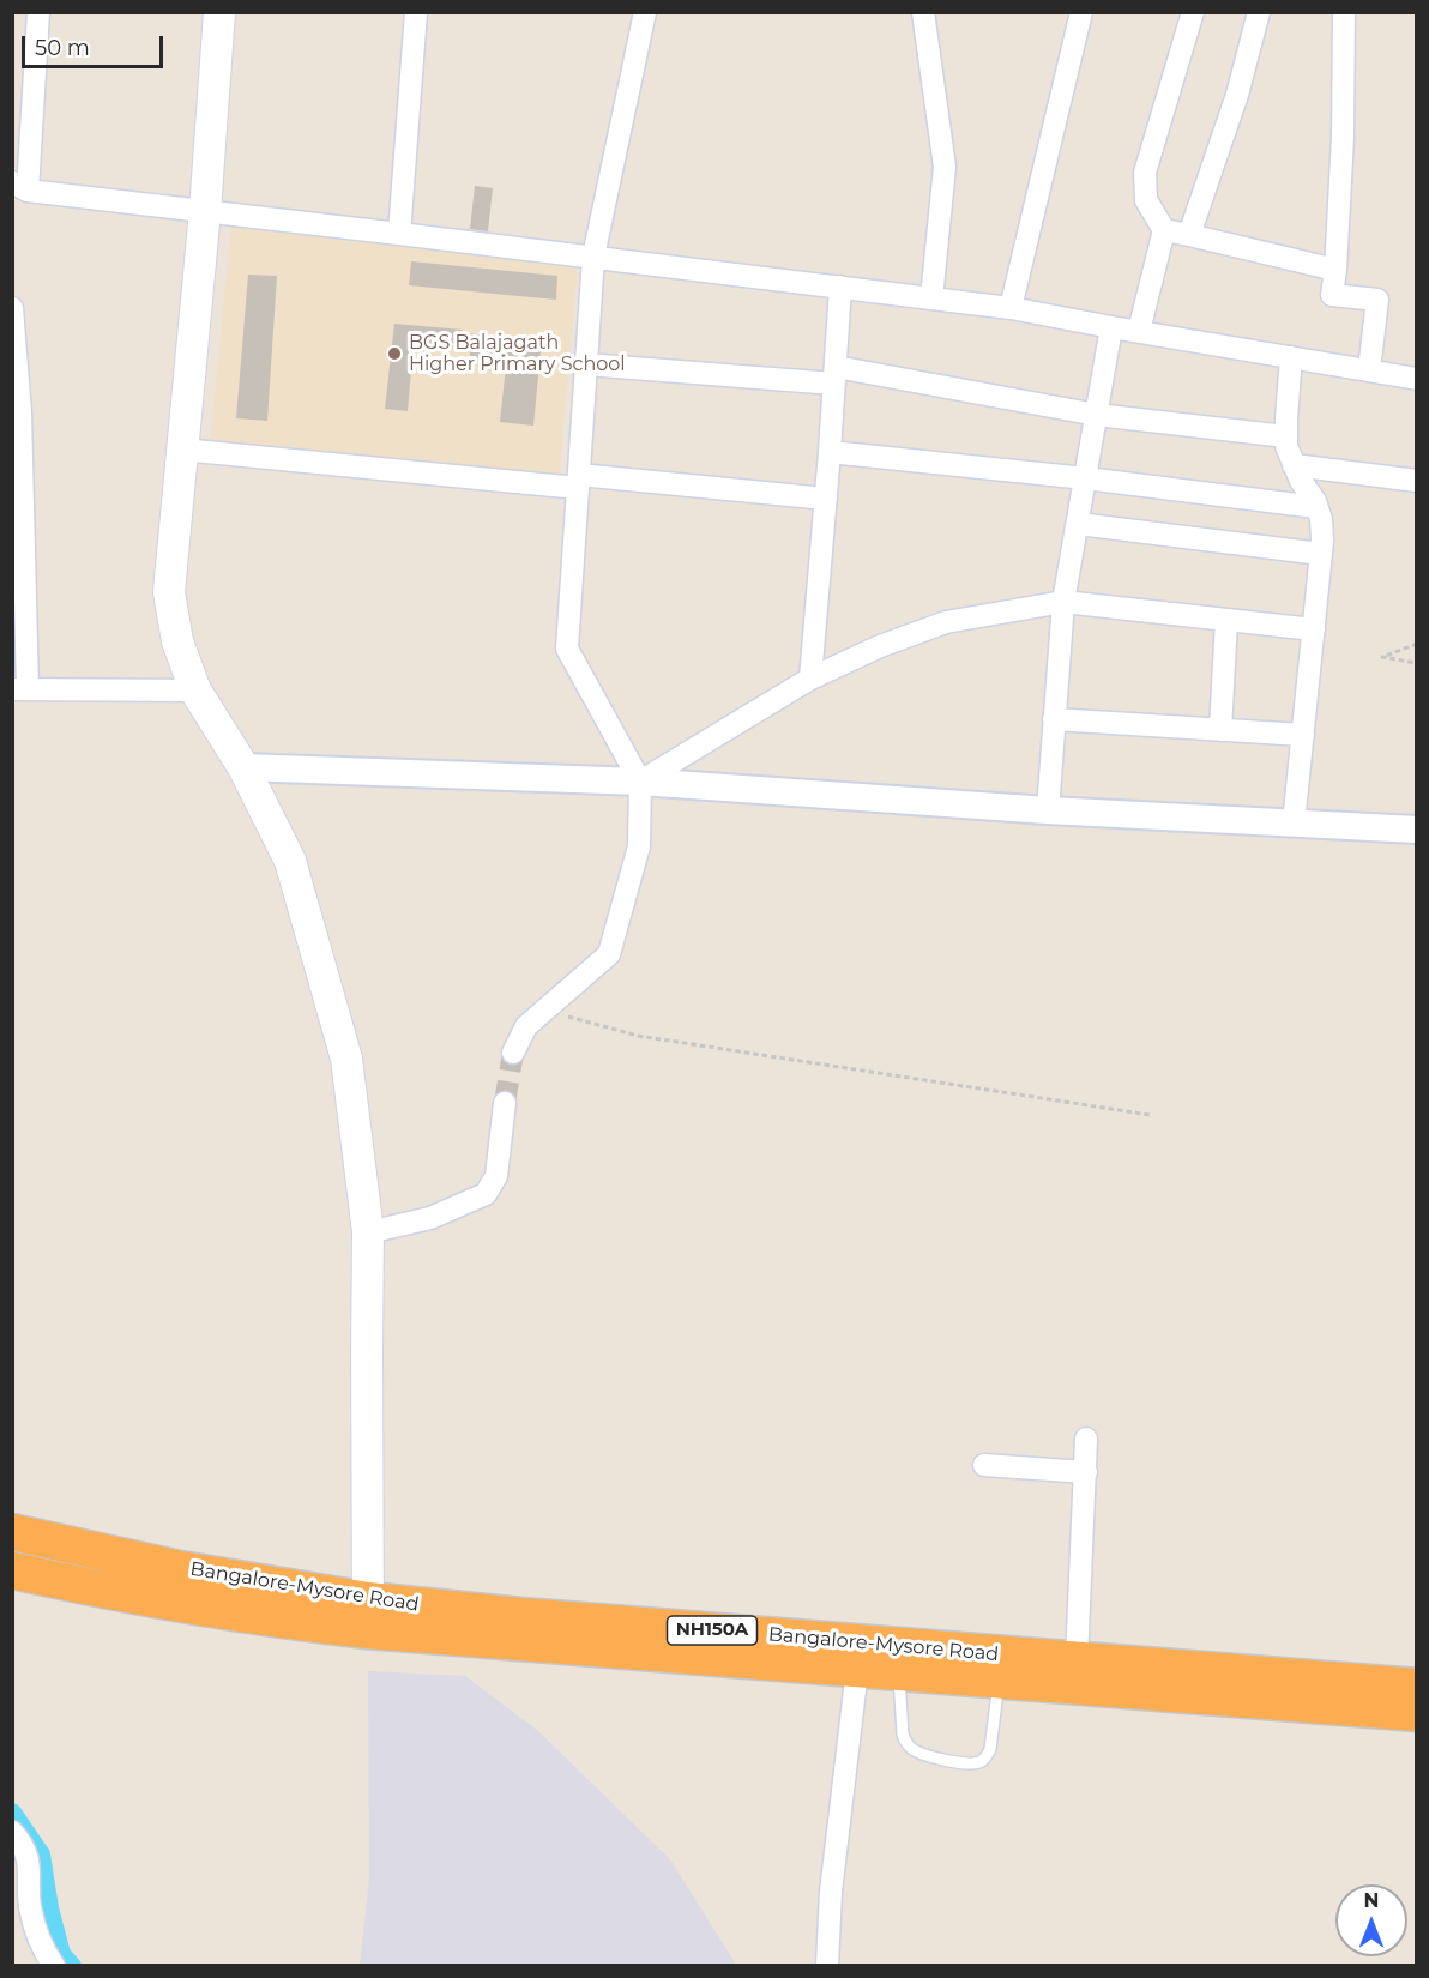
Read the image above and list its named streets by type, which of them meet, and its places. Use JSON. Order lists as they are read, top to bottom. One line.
{"streets":{"highway":["Bangalore-Mysore Road","NH150A"]},"places":["BGS Balajagath Higher Primary School"],"scale_bar":"50 m","north":"top"}
